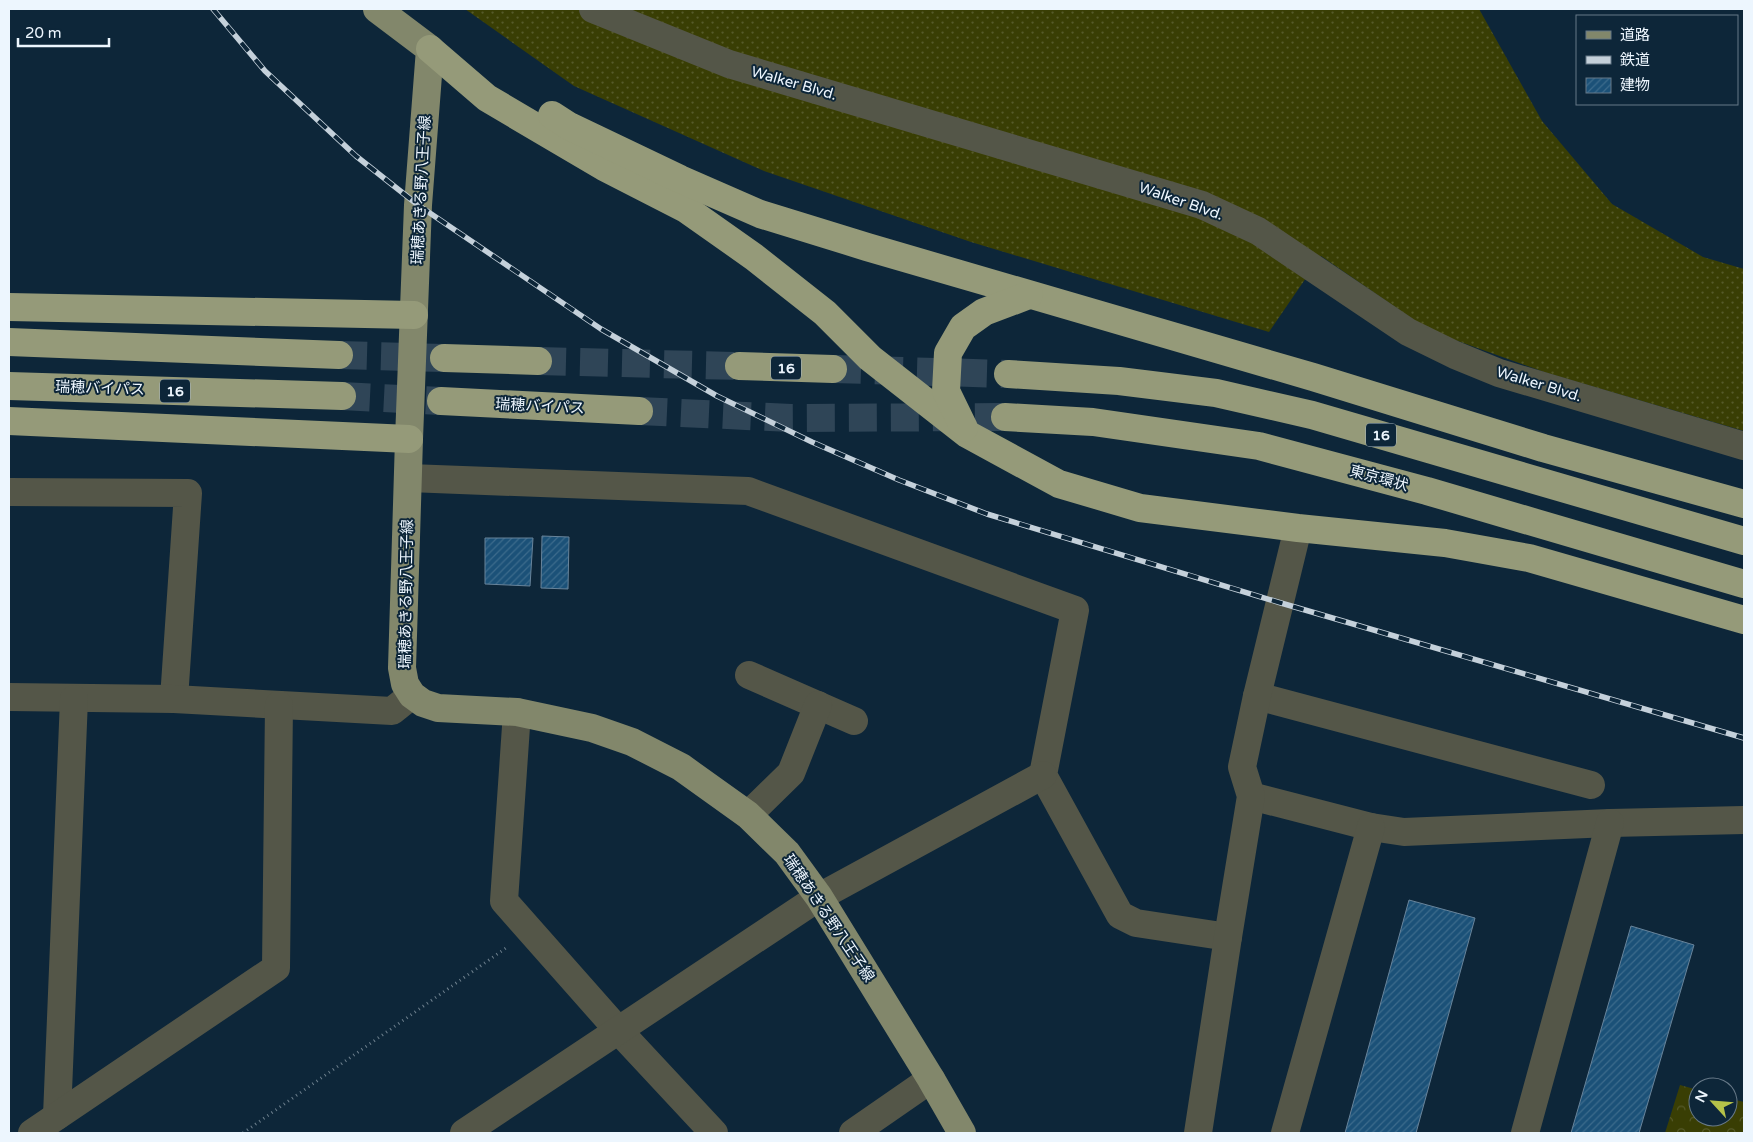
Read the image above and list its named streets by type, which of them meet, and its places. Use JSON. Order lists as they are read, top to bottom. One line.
{"streets":{"highway":["16","瑞穂バイパス","東京環状"],"main road":["瑞穂あきる野八王子線"],"street":["Walker Blvd."]},"legend":["道路","鉄道","建物"],"scale_bar":"20 m","north":"top left"}
